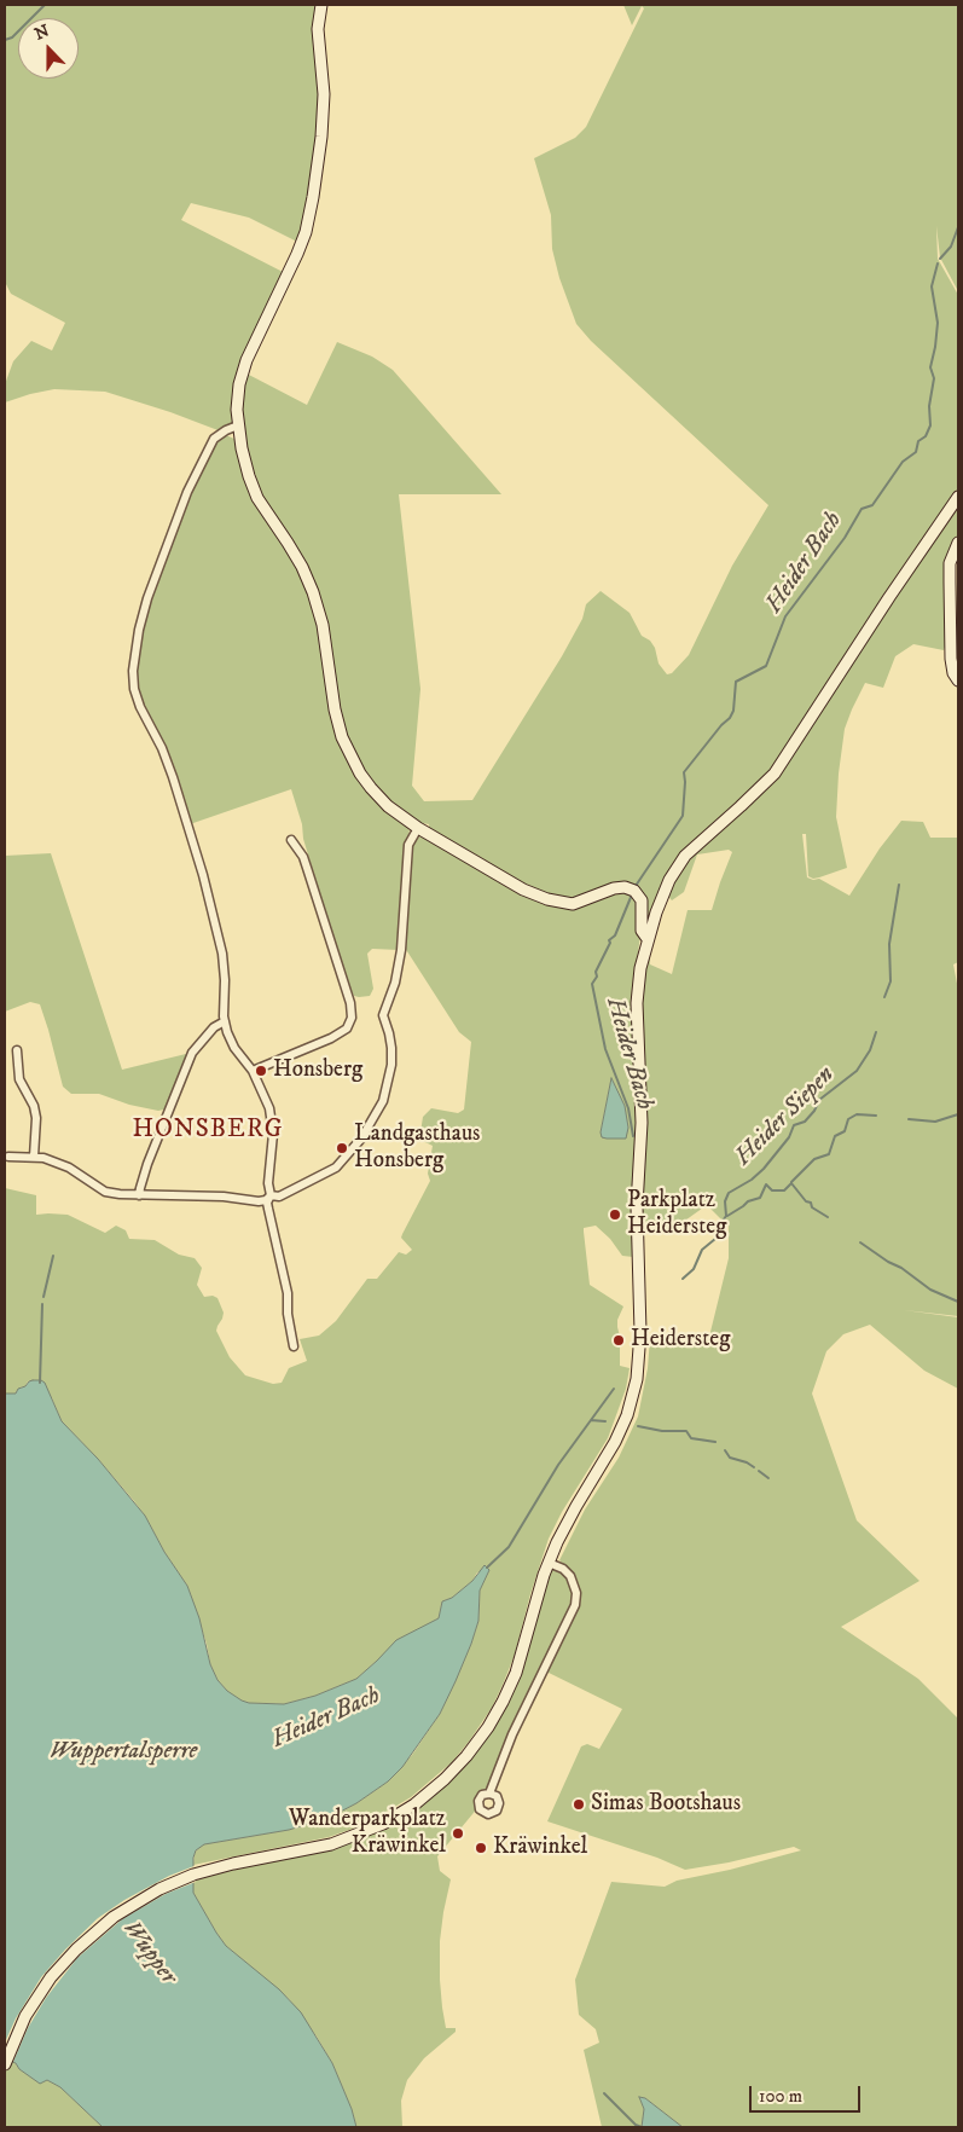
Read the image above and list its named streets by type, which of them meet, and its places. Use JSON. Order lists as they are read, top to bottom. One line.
{"districts":["HONSBERG"],"water":["Heider Bach","Heider Siepen","Wuppertalsperre","Wupper"],"places":["Honsberg","Landgasthaus Honsberg","Parkplatz Heidersteg","Heidersteg","Simas Bootshaus","Wanderparkplatz Kräwinkel","Kräwinkel"],"scale_bar":"100 m","north":"top"}
